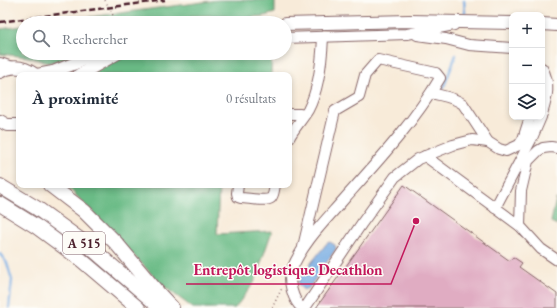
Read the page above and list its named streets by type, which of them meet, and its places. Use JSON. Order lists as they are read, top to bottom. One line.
{"streets":{"highway":["A 515"]},"places":["Entrepôt logistique Decathlon"],"page":{"map_buttons":["+","−"],"search":"Rechercher","heading":["À proximité","0 résultats"]}}
